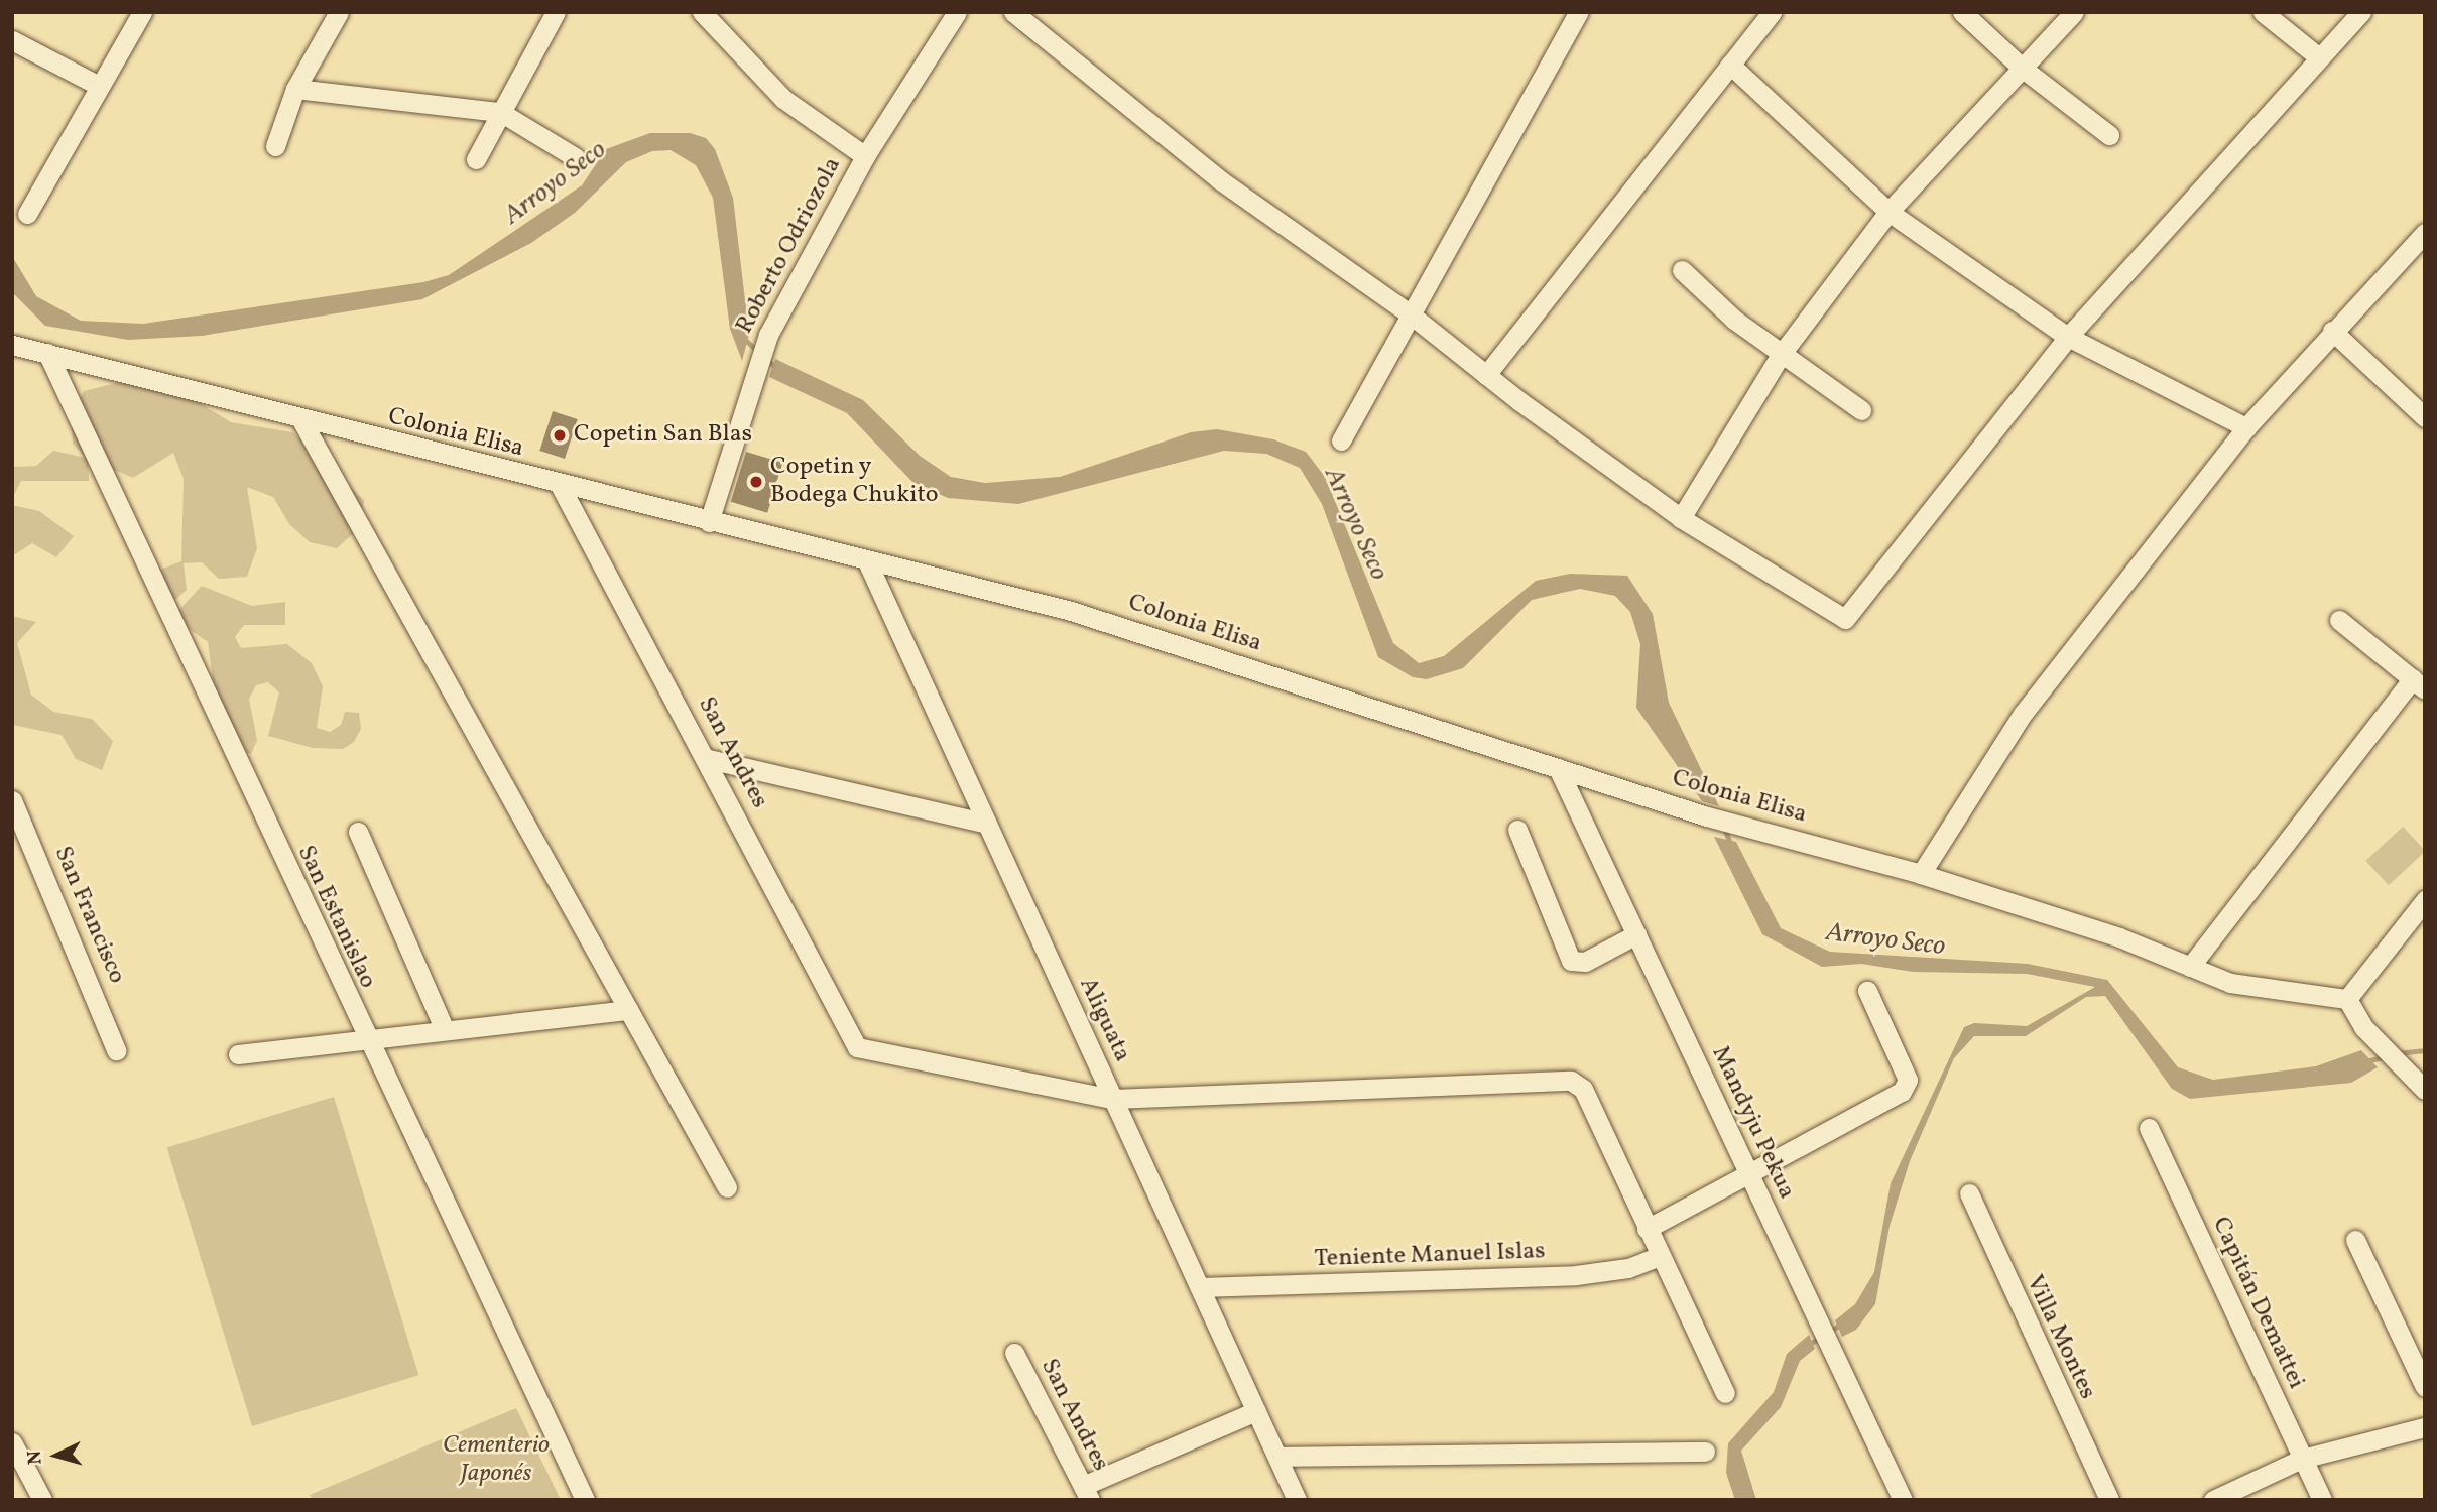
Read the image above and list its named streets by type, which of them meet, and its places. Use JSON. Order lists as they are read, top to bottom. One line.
{"streets":{"street":["Roberto Odriozola","Colonia Elisa","San Andres","San Francisco","San Estanislao","Aliguata","Mandyju Pekua","Teniente Manuel Islas","Capitán Demattei","Villa Montes"]},"crossings":[["Roberto Odriozola","Colonia Elisa"],["Colonia Elisa","San Andres"],["Colonia Elisa","San Estanislao"],["Colonia Elisa","Aliguata"],["Colonia Elisa","Mandyju Pekua"],["San Andres","Aliguata"],["Aliguata","Teniente Manuel Islas"]],"water":["Arroyo Seco"],"parks":["Cementerio Japonés"],"places":["Copetin San Blas","Copetin y Bodega Chukito"],"north":"left"}
